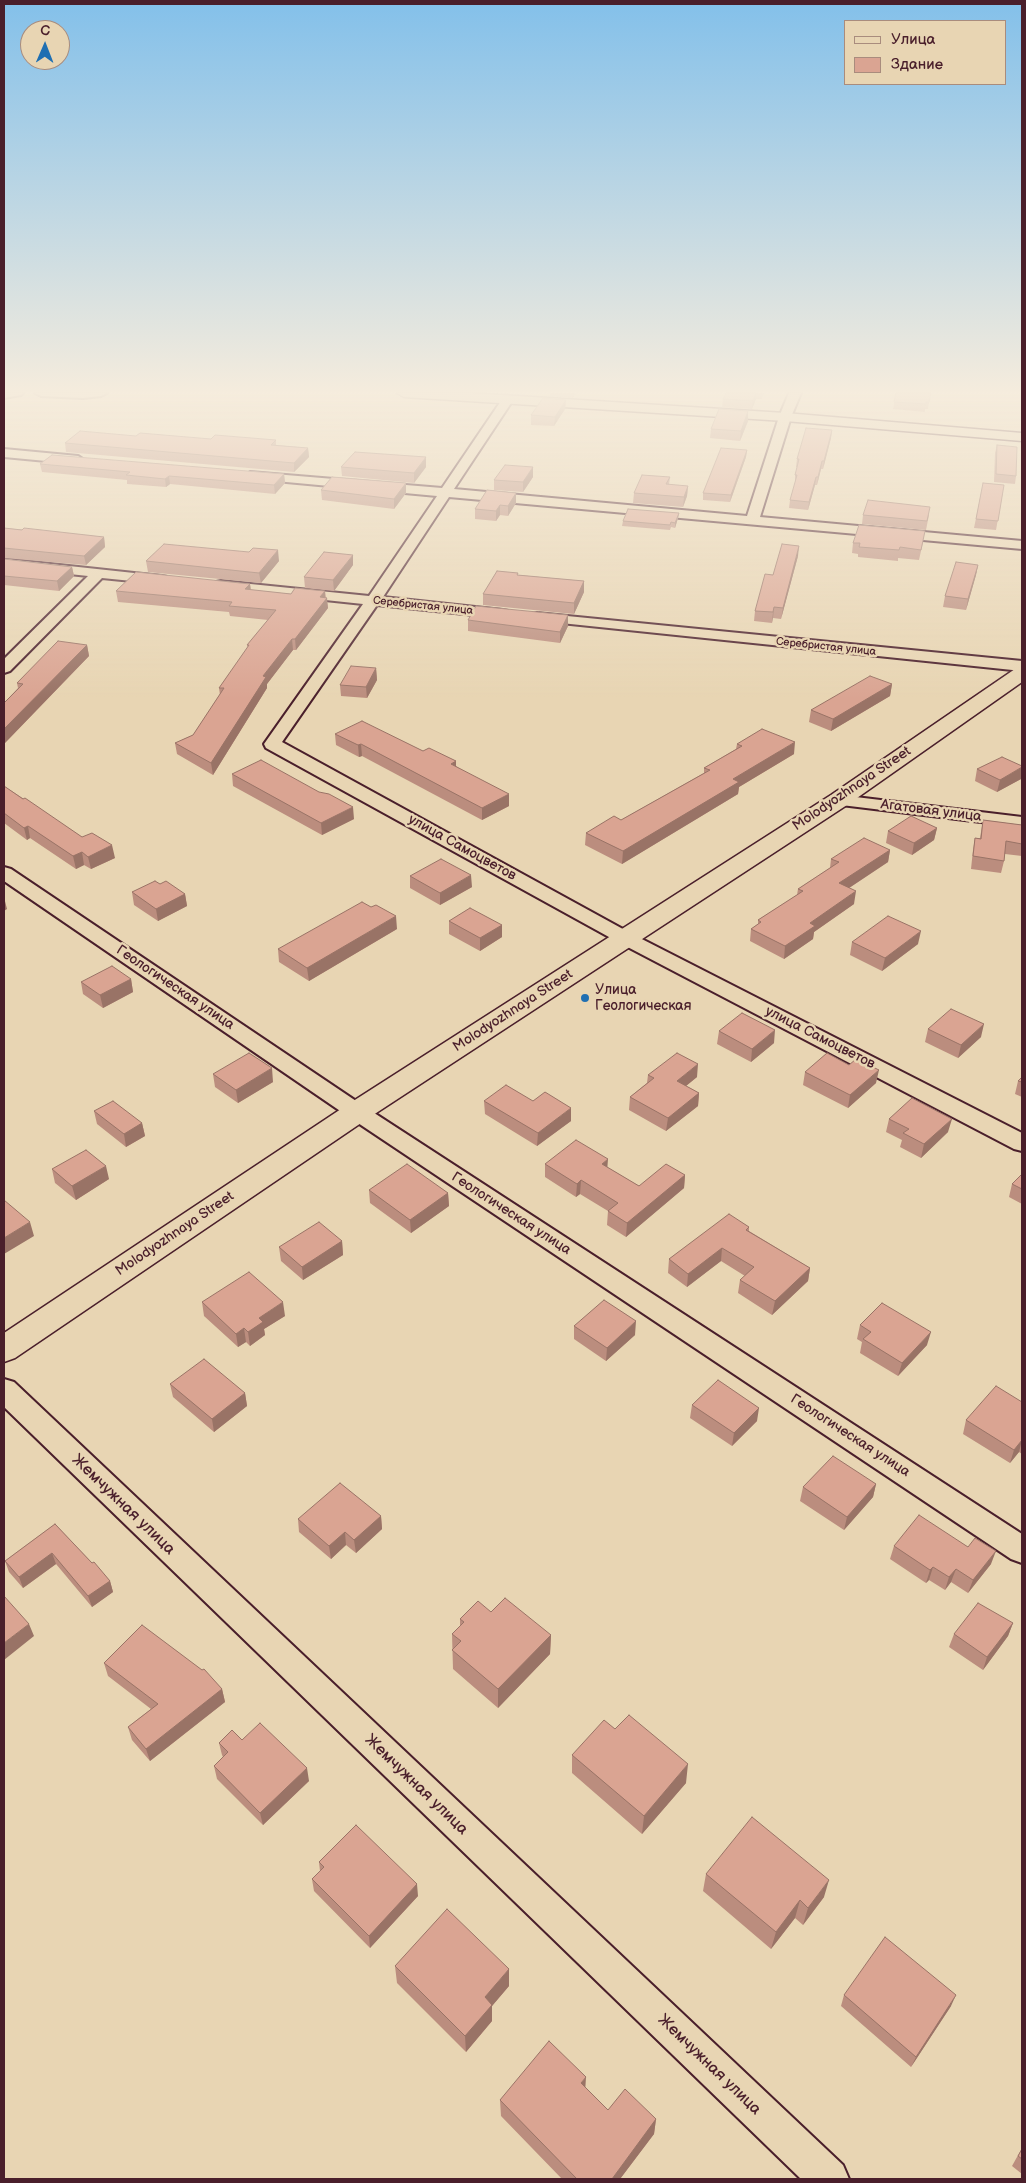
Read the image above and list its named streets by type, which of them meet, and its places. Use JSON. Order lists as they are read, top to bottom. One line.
{"streets":{"street":["Серебристая улица","Molodyozhnaya Street","Агатовая улица","улица Самоцветов","Геологическая улица","Жемчужная улица"]},"crossings":[["Серебристая улица","улица Самоцветов"],["Molodyozhnaya Street","Агатовая улица"],["Molodyozhnaya Street","улица Самоцветов"],["Molodyozhnaya Street","Геологическая улица"]],"places":["Улица Геологическая"],"legend":["Улица","Здание"],"north":"top"}
